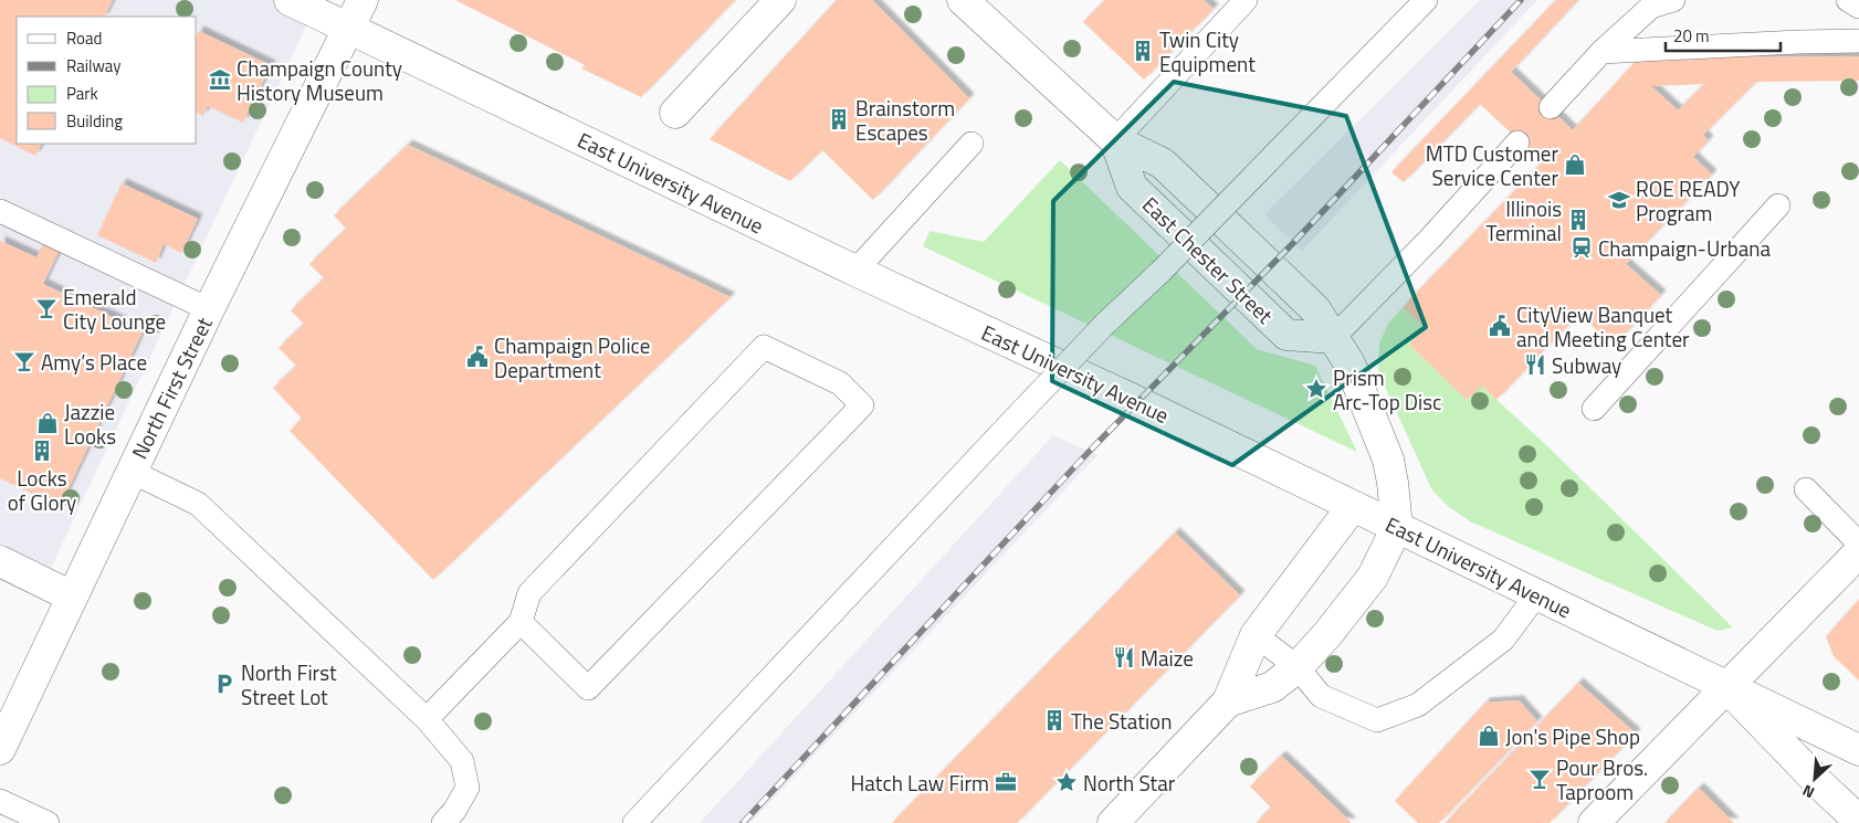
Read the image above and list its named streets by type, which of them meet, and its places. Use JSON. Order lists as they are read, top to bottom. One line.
{"streets":{"street":["East University Avenue","East Chester Street","North First Street"]},"crossings":[["East University Avenue","East Chester Street"],["East University Avenue","North First Street"]],"places":{"building":["Twin City Equipment","Brainstorm Escapes","Illinois Terminal","Locks of Glory","The Station"],"museum":["Champaign County History Museum"],"shop":["MTD Customer Service Center","Jazzie Looks","Jon's Pipe Shop"],"school or university":["ROE READY Program"],"station":["Champaign-Urbana"],"bar":["Emerald City Lounge","Amy’s Place","Pour Bros. Taproom"],"public building":["CityView Banquet and Meeting Center","Champaign Police Department"],"restaurant":["Subway","Maize"],"place":["Prism Arc-Top Disc","North Star"],"parking":["North First Street Lot"],"office":["Hatch Law Firm"]},"legend":["Road","Railway","Park","Building"],"scale_bar":"20 m","north":"bottom left"}
